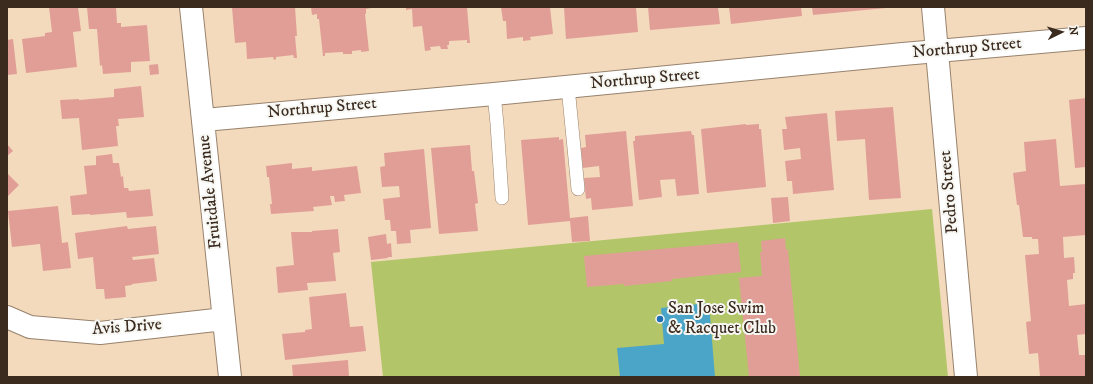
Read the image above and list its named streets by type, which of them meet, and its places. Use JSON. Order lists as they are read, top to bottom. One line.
{"streets":{"street":["Northrup Street","Fruitdale Avenue","Pedro Street","Avis Drive"]},"crossings":[["Northrup Street","Fruitdale Avenue"],["Northrup Street","Pedro Street"],["Fruitdale Avenue","Avis Drive"]],"places":["San Jose Swim & Racquet Club"],"north":"right"}
